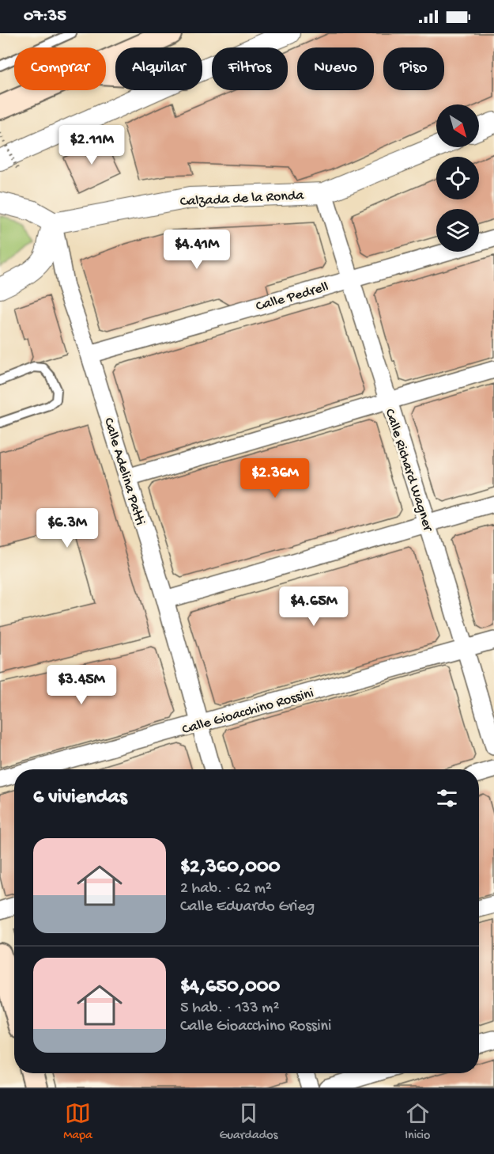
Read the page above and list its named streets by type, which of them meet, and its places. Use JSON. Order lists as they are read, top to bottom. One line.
{"streets":{"street":["Calzada de la Ronda","Calle Pedrell","Calle Richard Wagner","Calle Adelina Patti","Calle Gioacchino Rossini"]},"crossings":[["Calzada de la Ronda","Calle Richard Wagner"],["Calzada de la Ronda","Calle Adelina Patti"],["Calle Pedrell","Calle Richard Wagner"],["Calle Pedrell","Calle Adelina Patti"],["Calle Richard Wagner","Calle Gioacchino Rossini"],["Calle Adelina Patti","Calle Gioacchino Rossini"]],"north":"bottom right","page":{"status":"07:35","chip":["Comprar","Alquilar","Filtros","Nuevo","Piso"],"price":["$2.11M","$4.41M","$2.36M","$6.3M","$4.65M","$3.45M"],"heading":"6 viviendas","list":[{"name":"$2,360,000","note":"2 hab. · 62 m² · Calle Eduardo Grieg"},{"name":"$4,650,000","note":"5 hab. · 133 m² · Calle Gioacchino Rossini"}],"tabs":["Mapa","Guardados","Inicio"]}}
